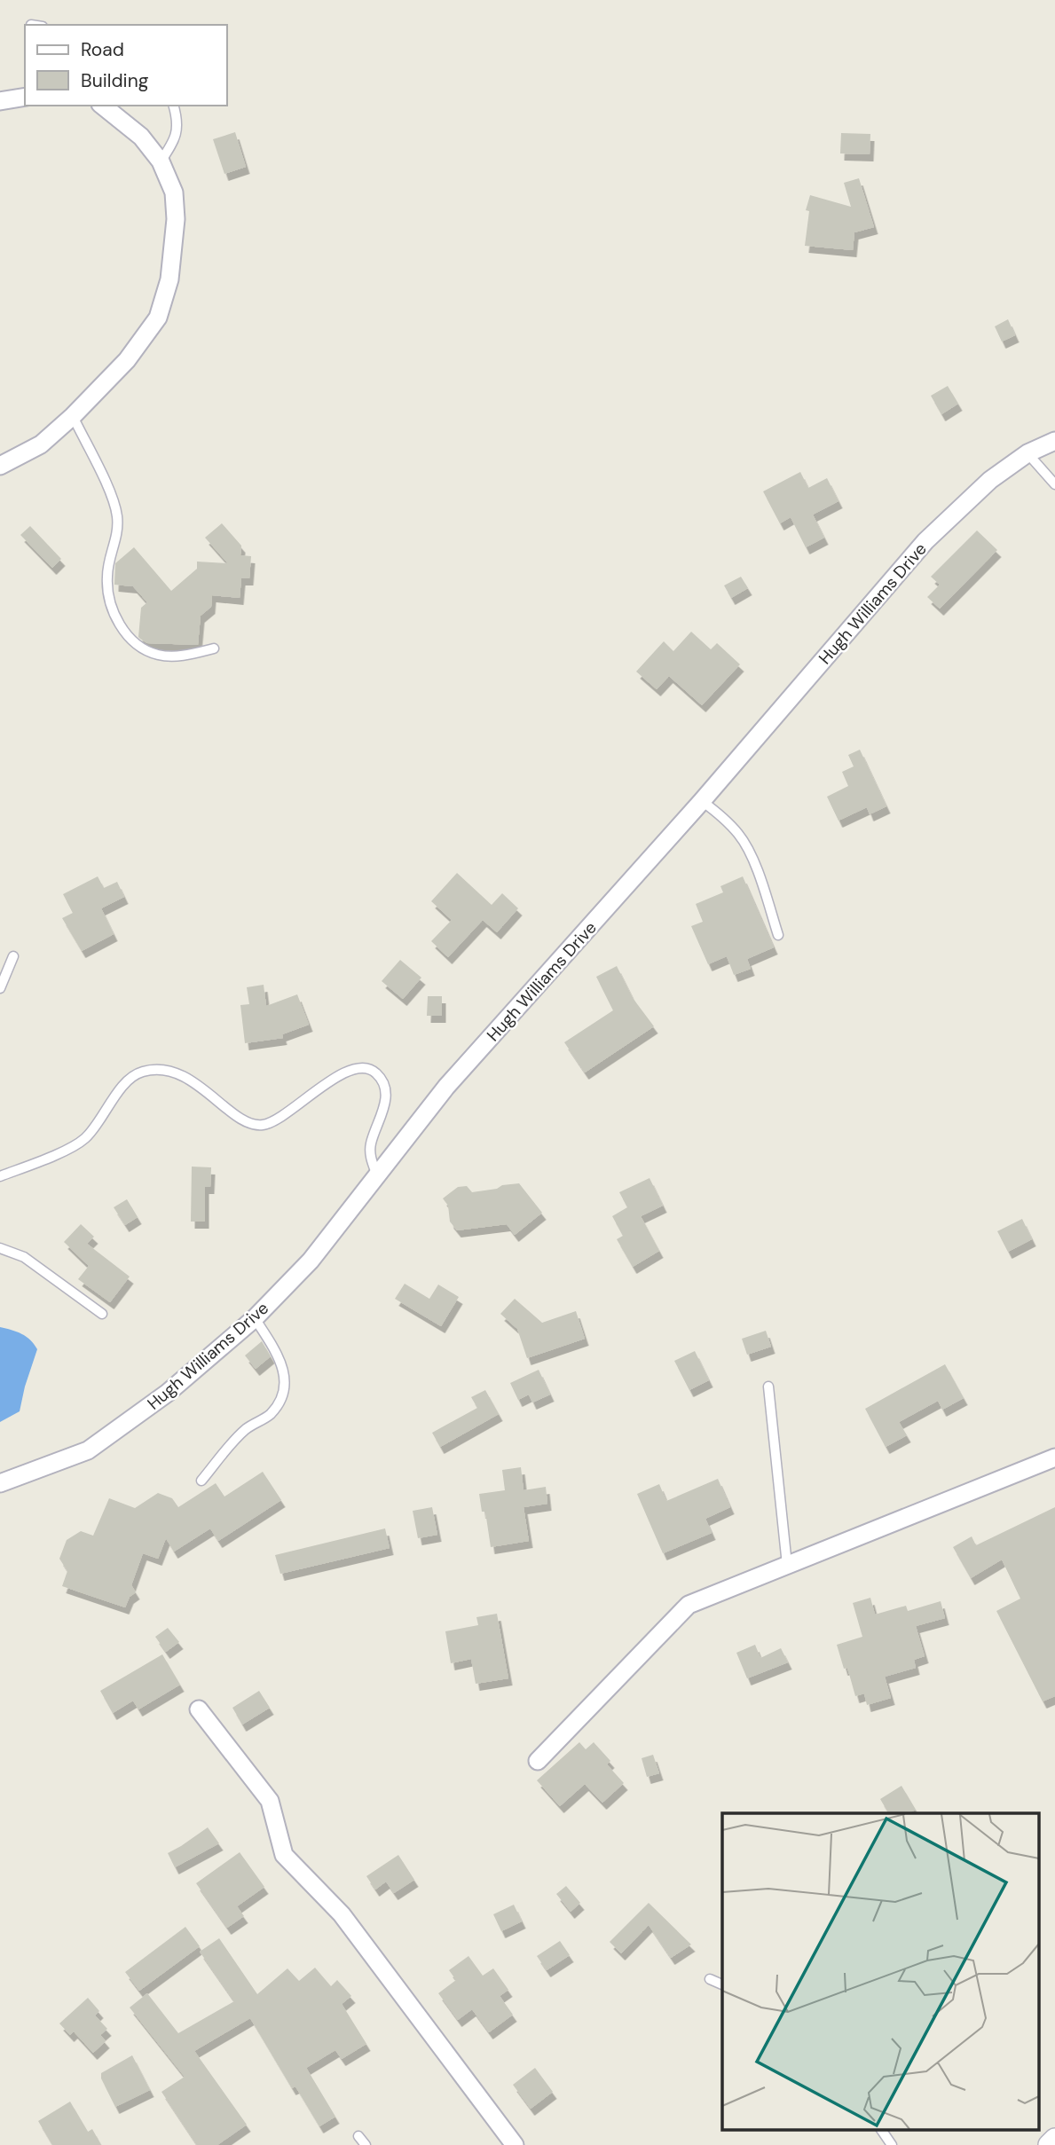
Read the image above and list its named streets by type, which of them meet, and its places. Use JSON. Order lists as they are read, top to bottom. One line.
{"streets":{"street":["Hugh Williams Drive"]},"legend":["Road","Building"]}
